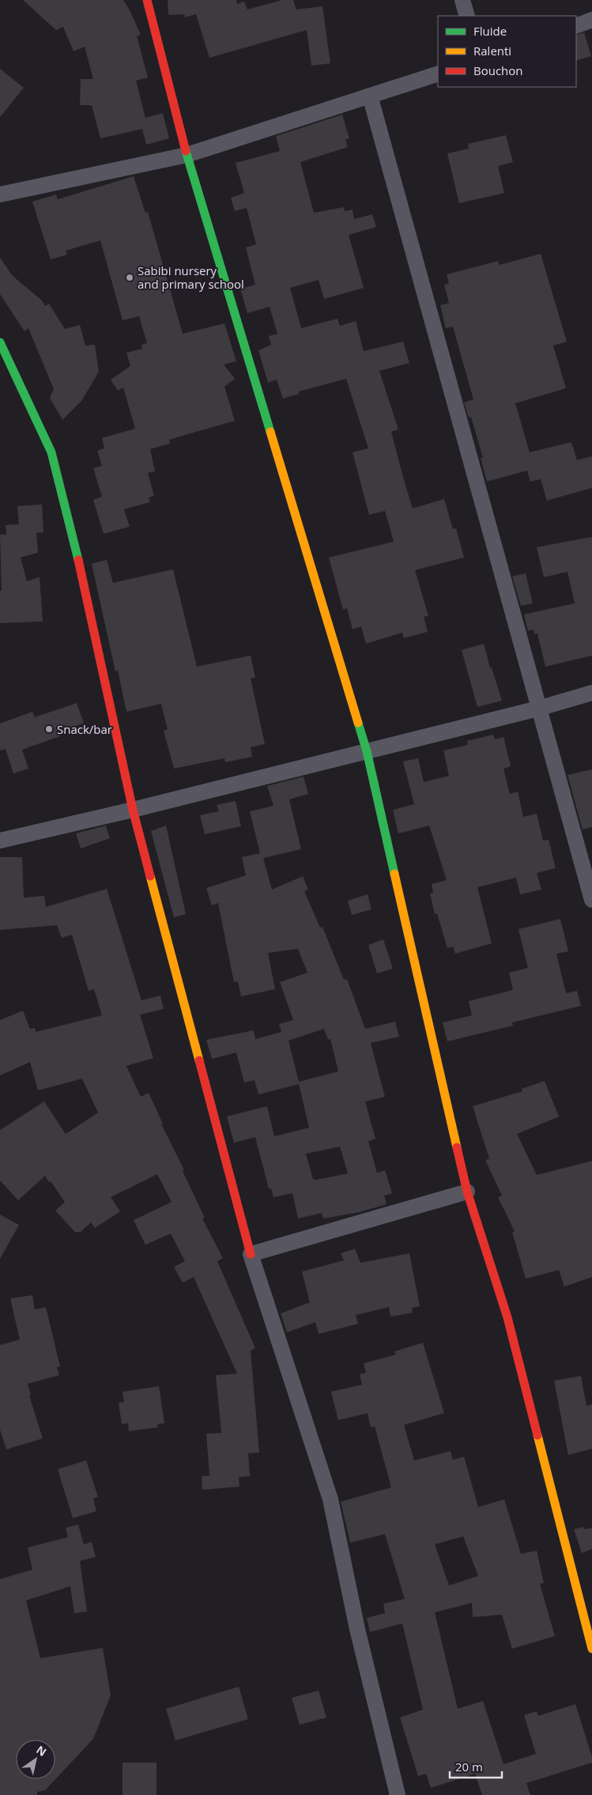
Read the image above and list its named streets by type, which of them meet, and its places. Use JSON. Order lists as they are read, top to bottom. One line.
{"places":["Sabibi nursery and primary school","Snack/bar"],"legend":["Fluide","Ralenti","Bouchon"],"scale_bar":"20 m","north":"top right"}
